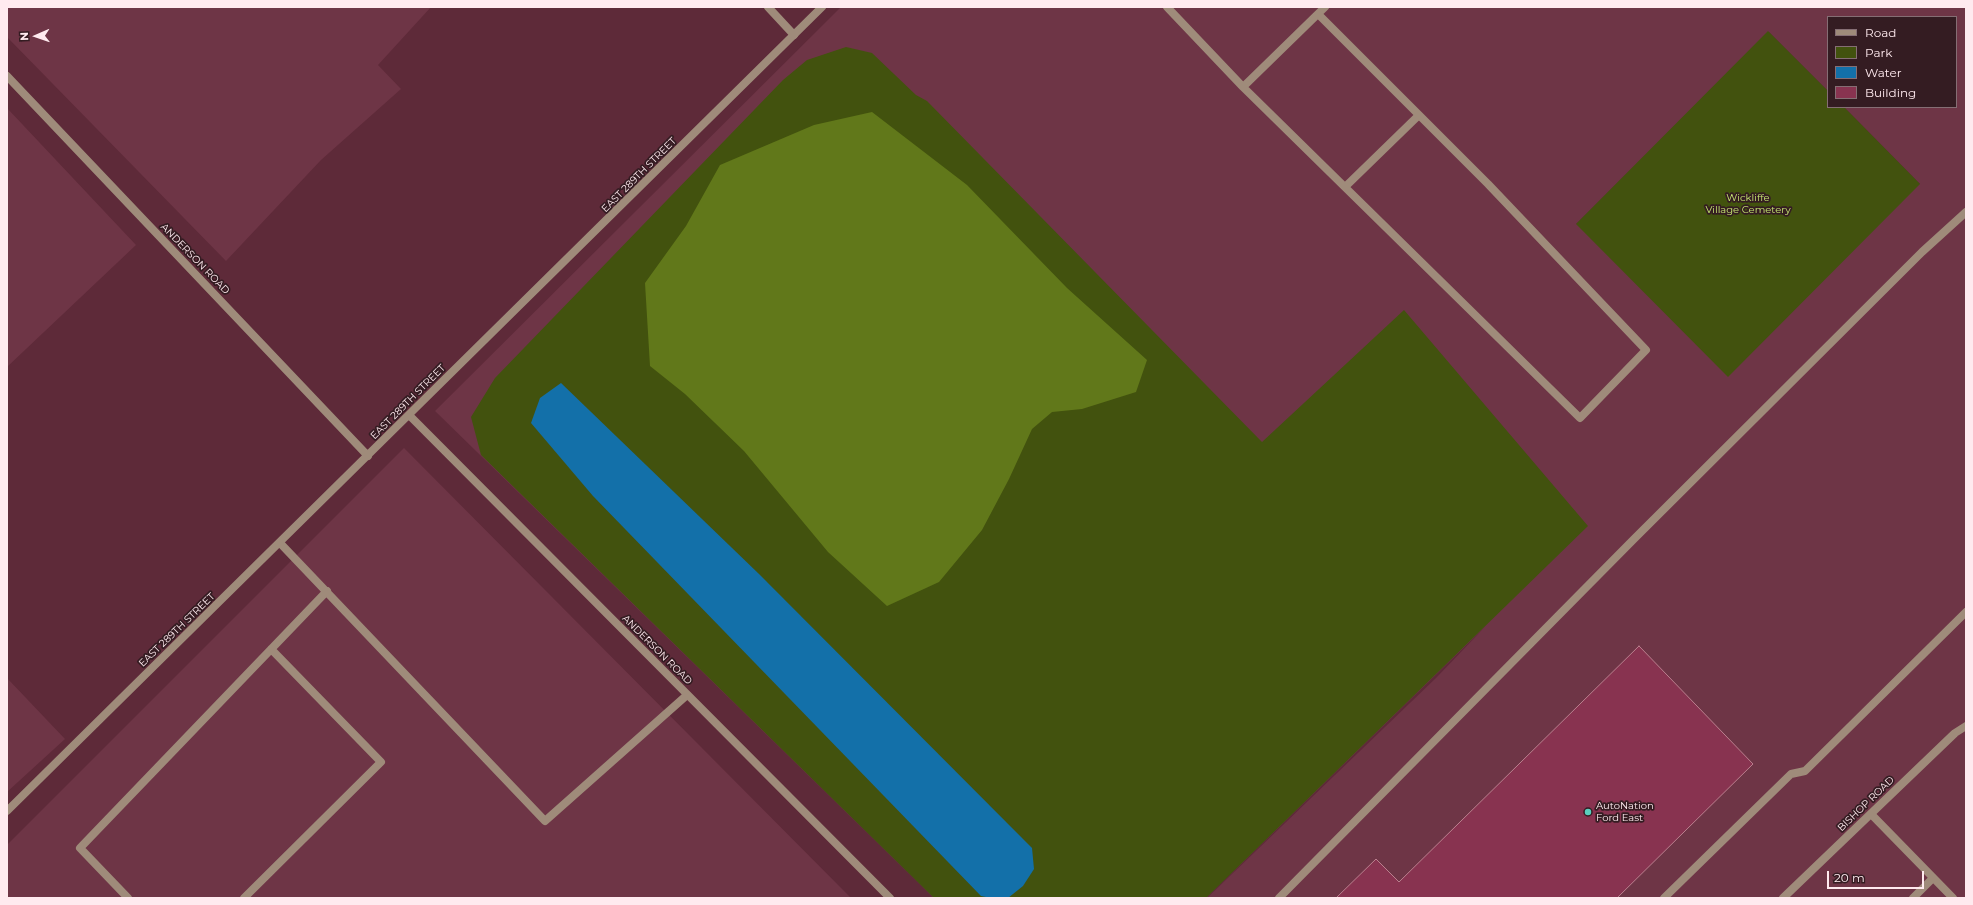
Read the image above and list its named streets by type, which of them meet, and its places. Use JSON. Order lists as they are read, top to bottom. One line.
{"streets":{"street":["EAST 289TH STREET","ANDERSON ROAD","BISHOP ROAD"]},"crossings":[["EAST 289TH STREET","ANDERSON ROAD"]],"parks":["Wickliffe Village Cemetery"],"places":["AutoNation Ford East"],"legend":["Road","Park","Water","Building"],"scale_bar":"20 m","north":"left"}
